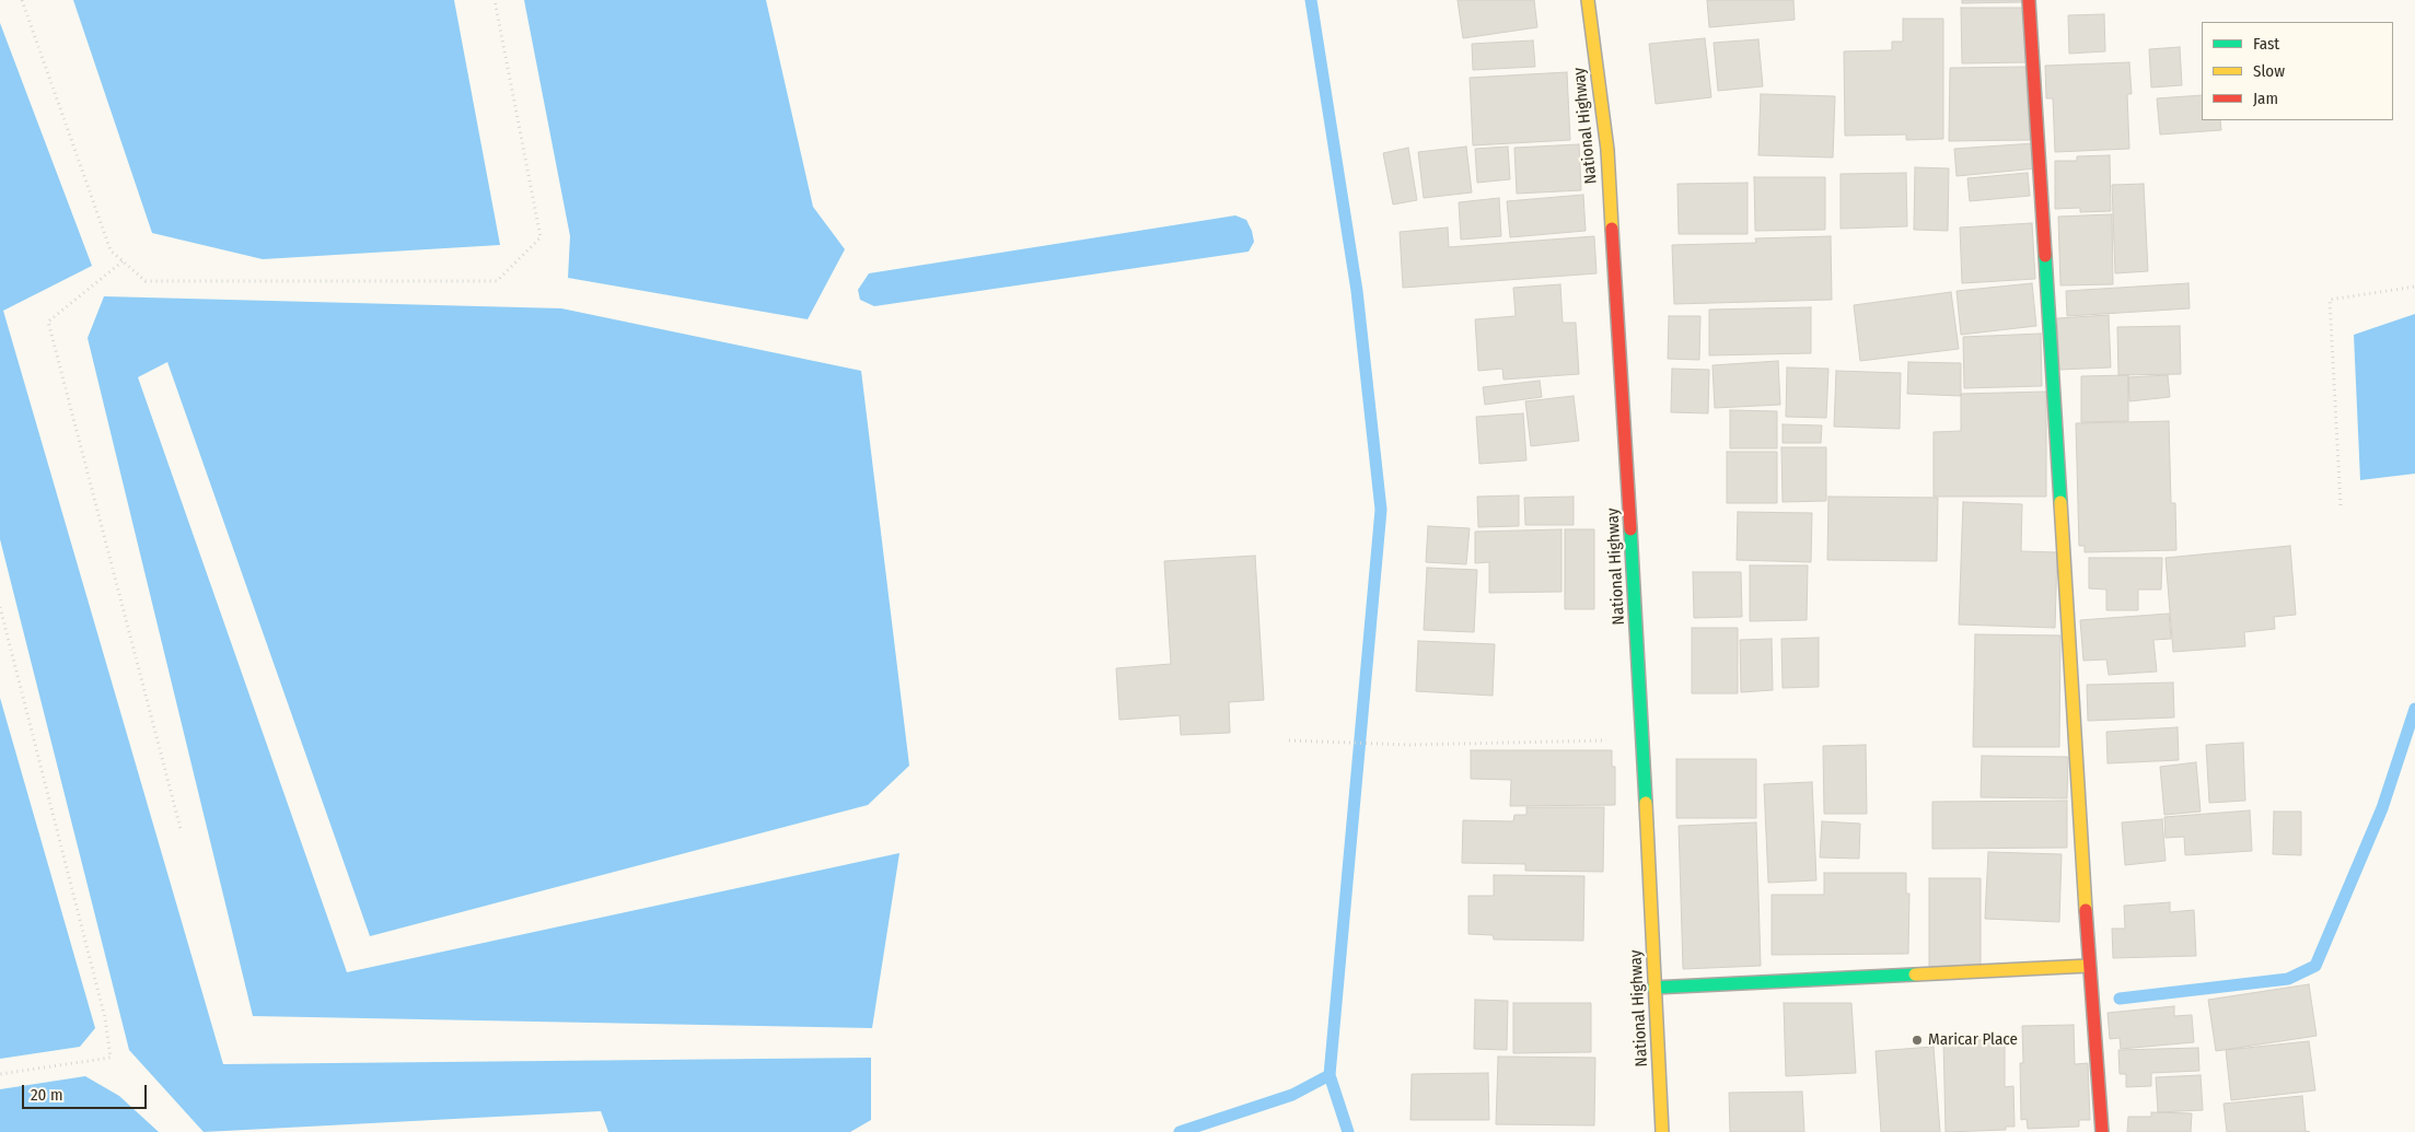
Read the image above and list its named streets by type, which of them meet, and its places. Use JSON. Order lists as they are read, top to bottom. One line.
{"streets":{"street":["National Highway"]},"places":["Maricar Place"],"legend":["Fast","Slow","Jam"],"scale_bar":"20 m"}
